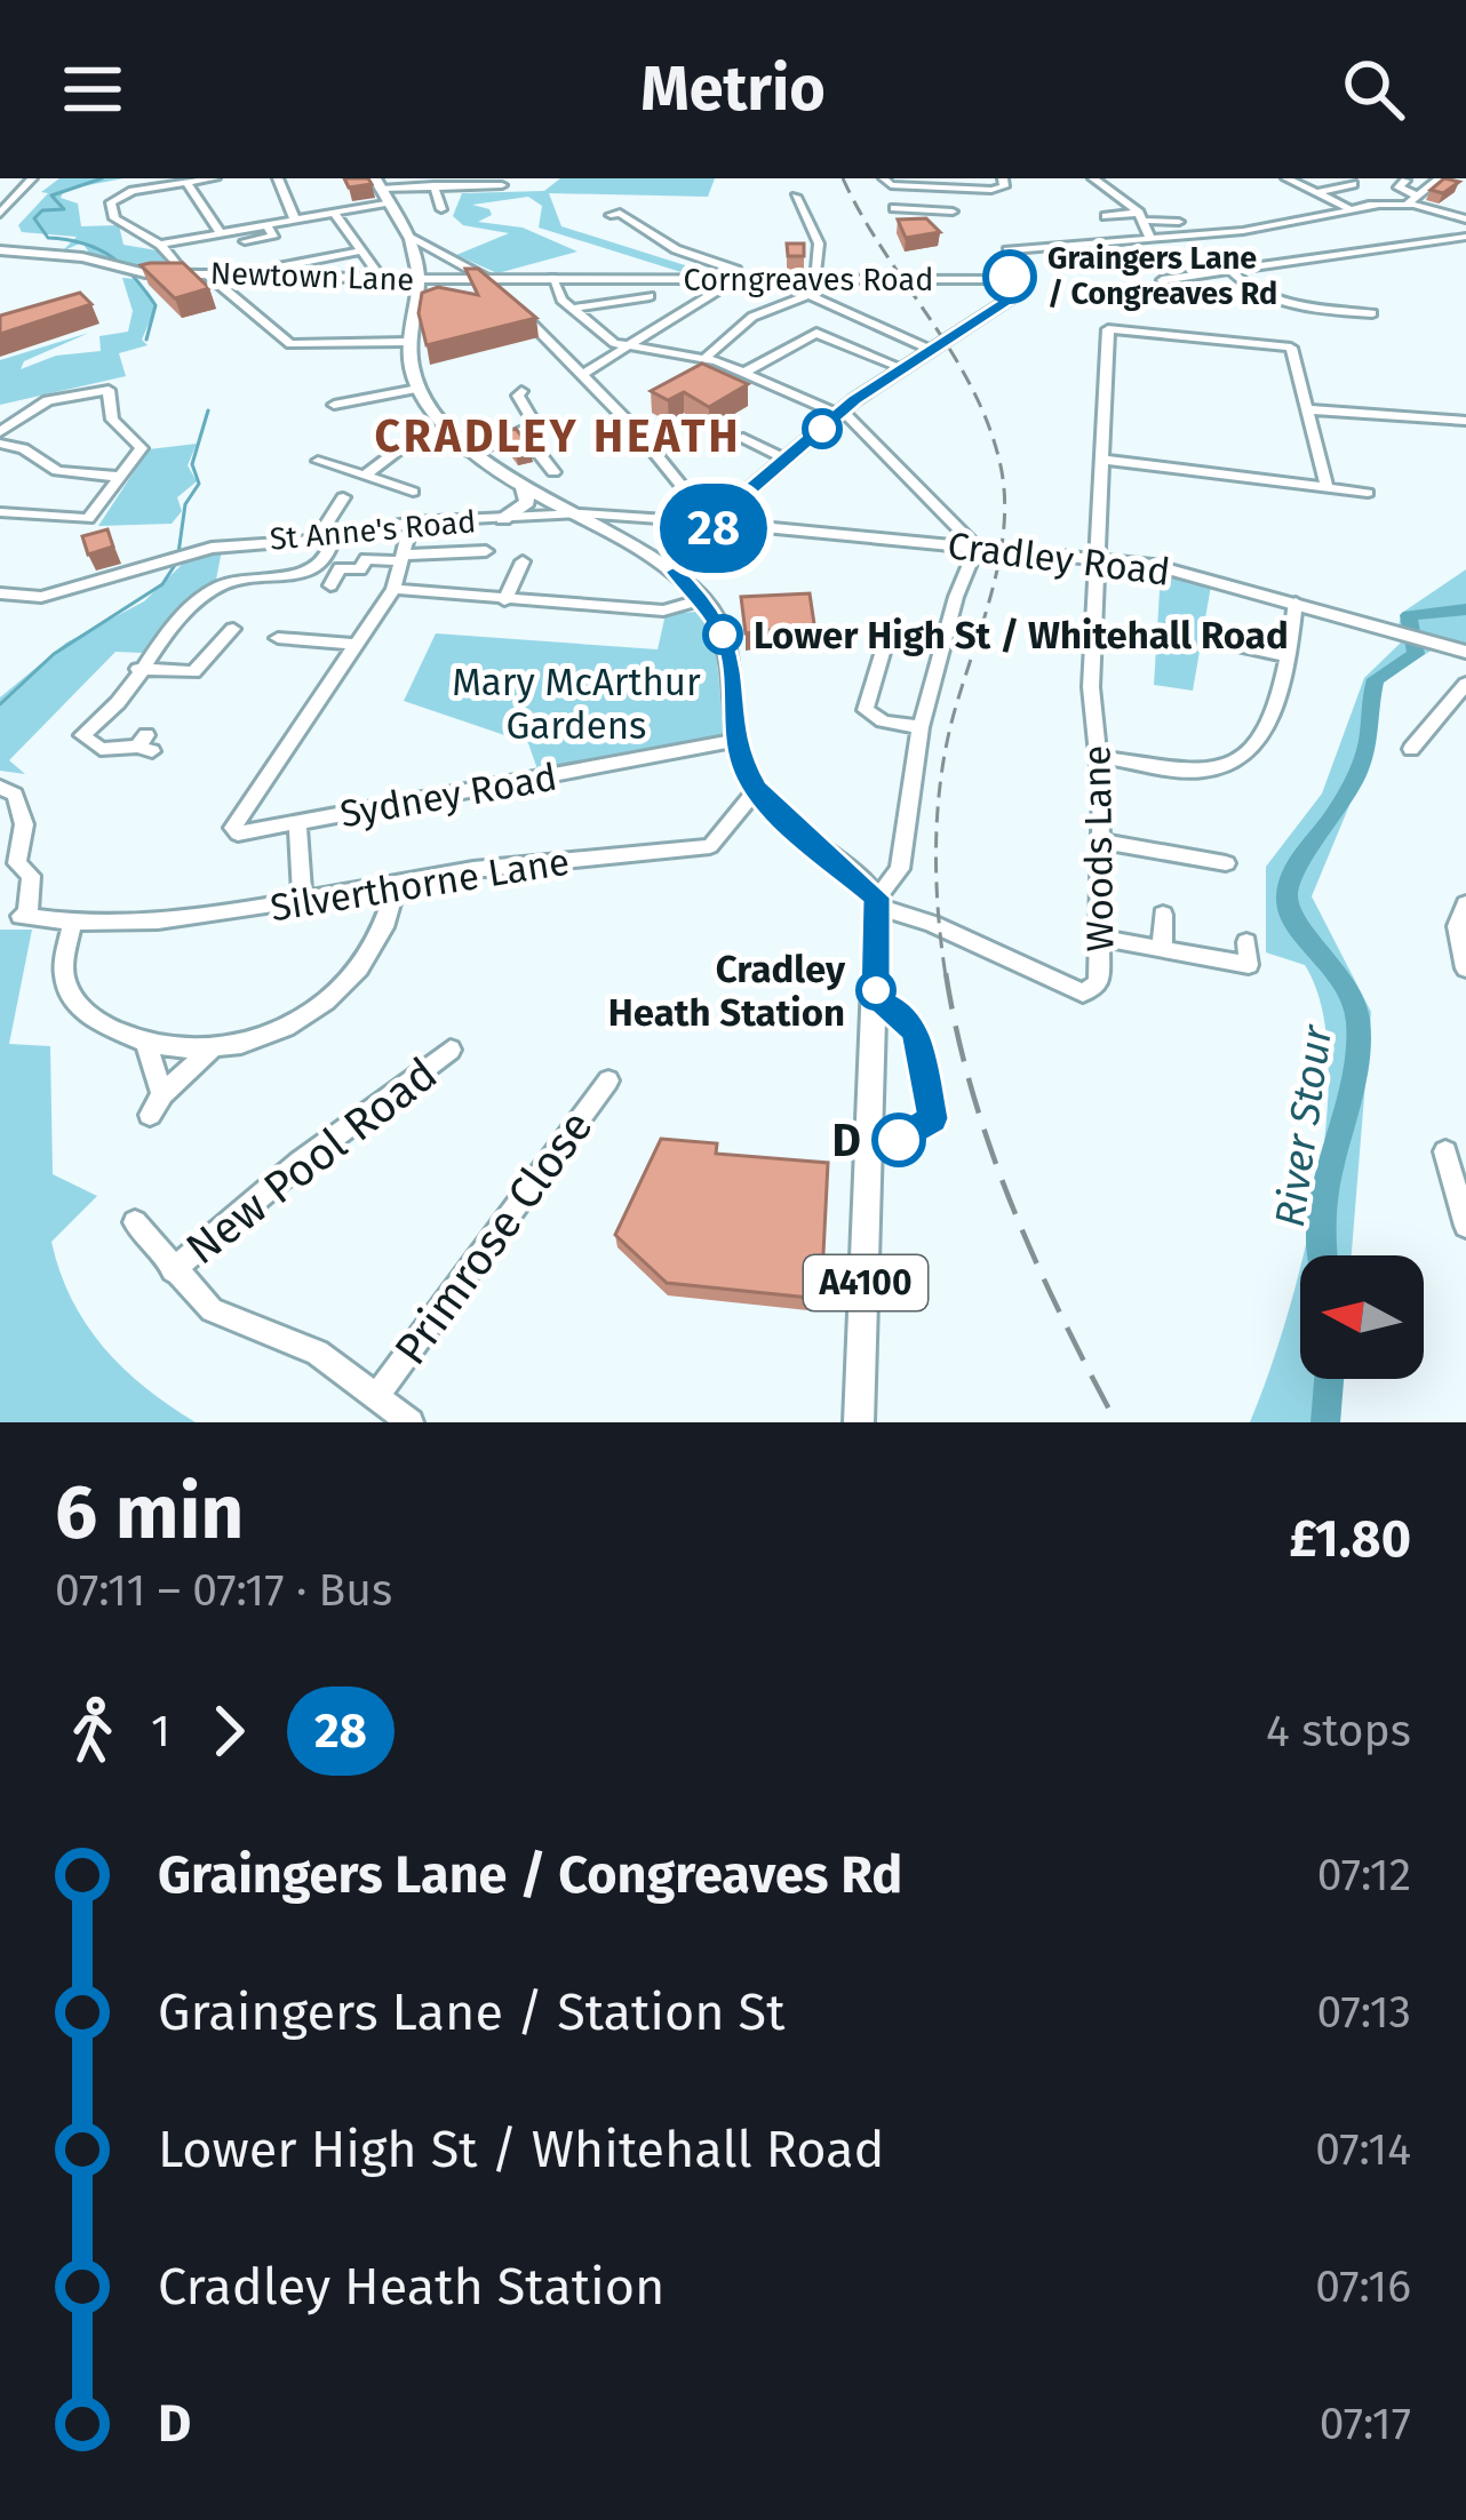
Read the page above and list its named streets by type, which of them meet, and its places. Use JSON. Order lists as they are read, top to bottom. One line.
{"streets":{"main road":["Newtown Lane","Corngreaves Road","Cradley Road","A4100"],"street":["St Anne's Road","Sydney Road","Woods Lane","Silverthorne Lane","New Pool Road","Primrose Close"]},"crossings":[["Newtown Lane","Corngreaves Road"],["St Anne's Road","Cradley Road"],["Cradley Road","Woods Lane"],["Woods Lane","A4100"],["New Pool Road","Primrose Close"]],"districts":["CRADLEY HEATH"],"water":["River Stour"],"parks":["Mary McArthur Gardens"],"places":["Graingers Lane / Congreaves Rd","Lower High St / Whitehall Road","Cradley Heath Station","D"],"lines":["bus line 28"],"north":"left","page":{"header":"Metrio","on_map":"28","heading":["6 min","07:11 – 07:17 · Bus","£1.80"],"legs":["1","28","4 stops"],"list":[{"name":"Graingers Lane / Congreaves Rd","value":"07:12"},{"name":"Graingers Lane / Station St","value":"07:13"},{"name":"Lower High St / Whitehall Road","value":"07:14"},{"name":"Cradley Heath Station","value":"07:16"},{"name":"D","value":"07:17"}]}}
